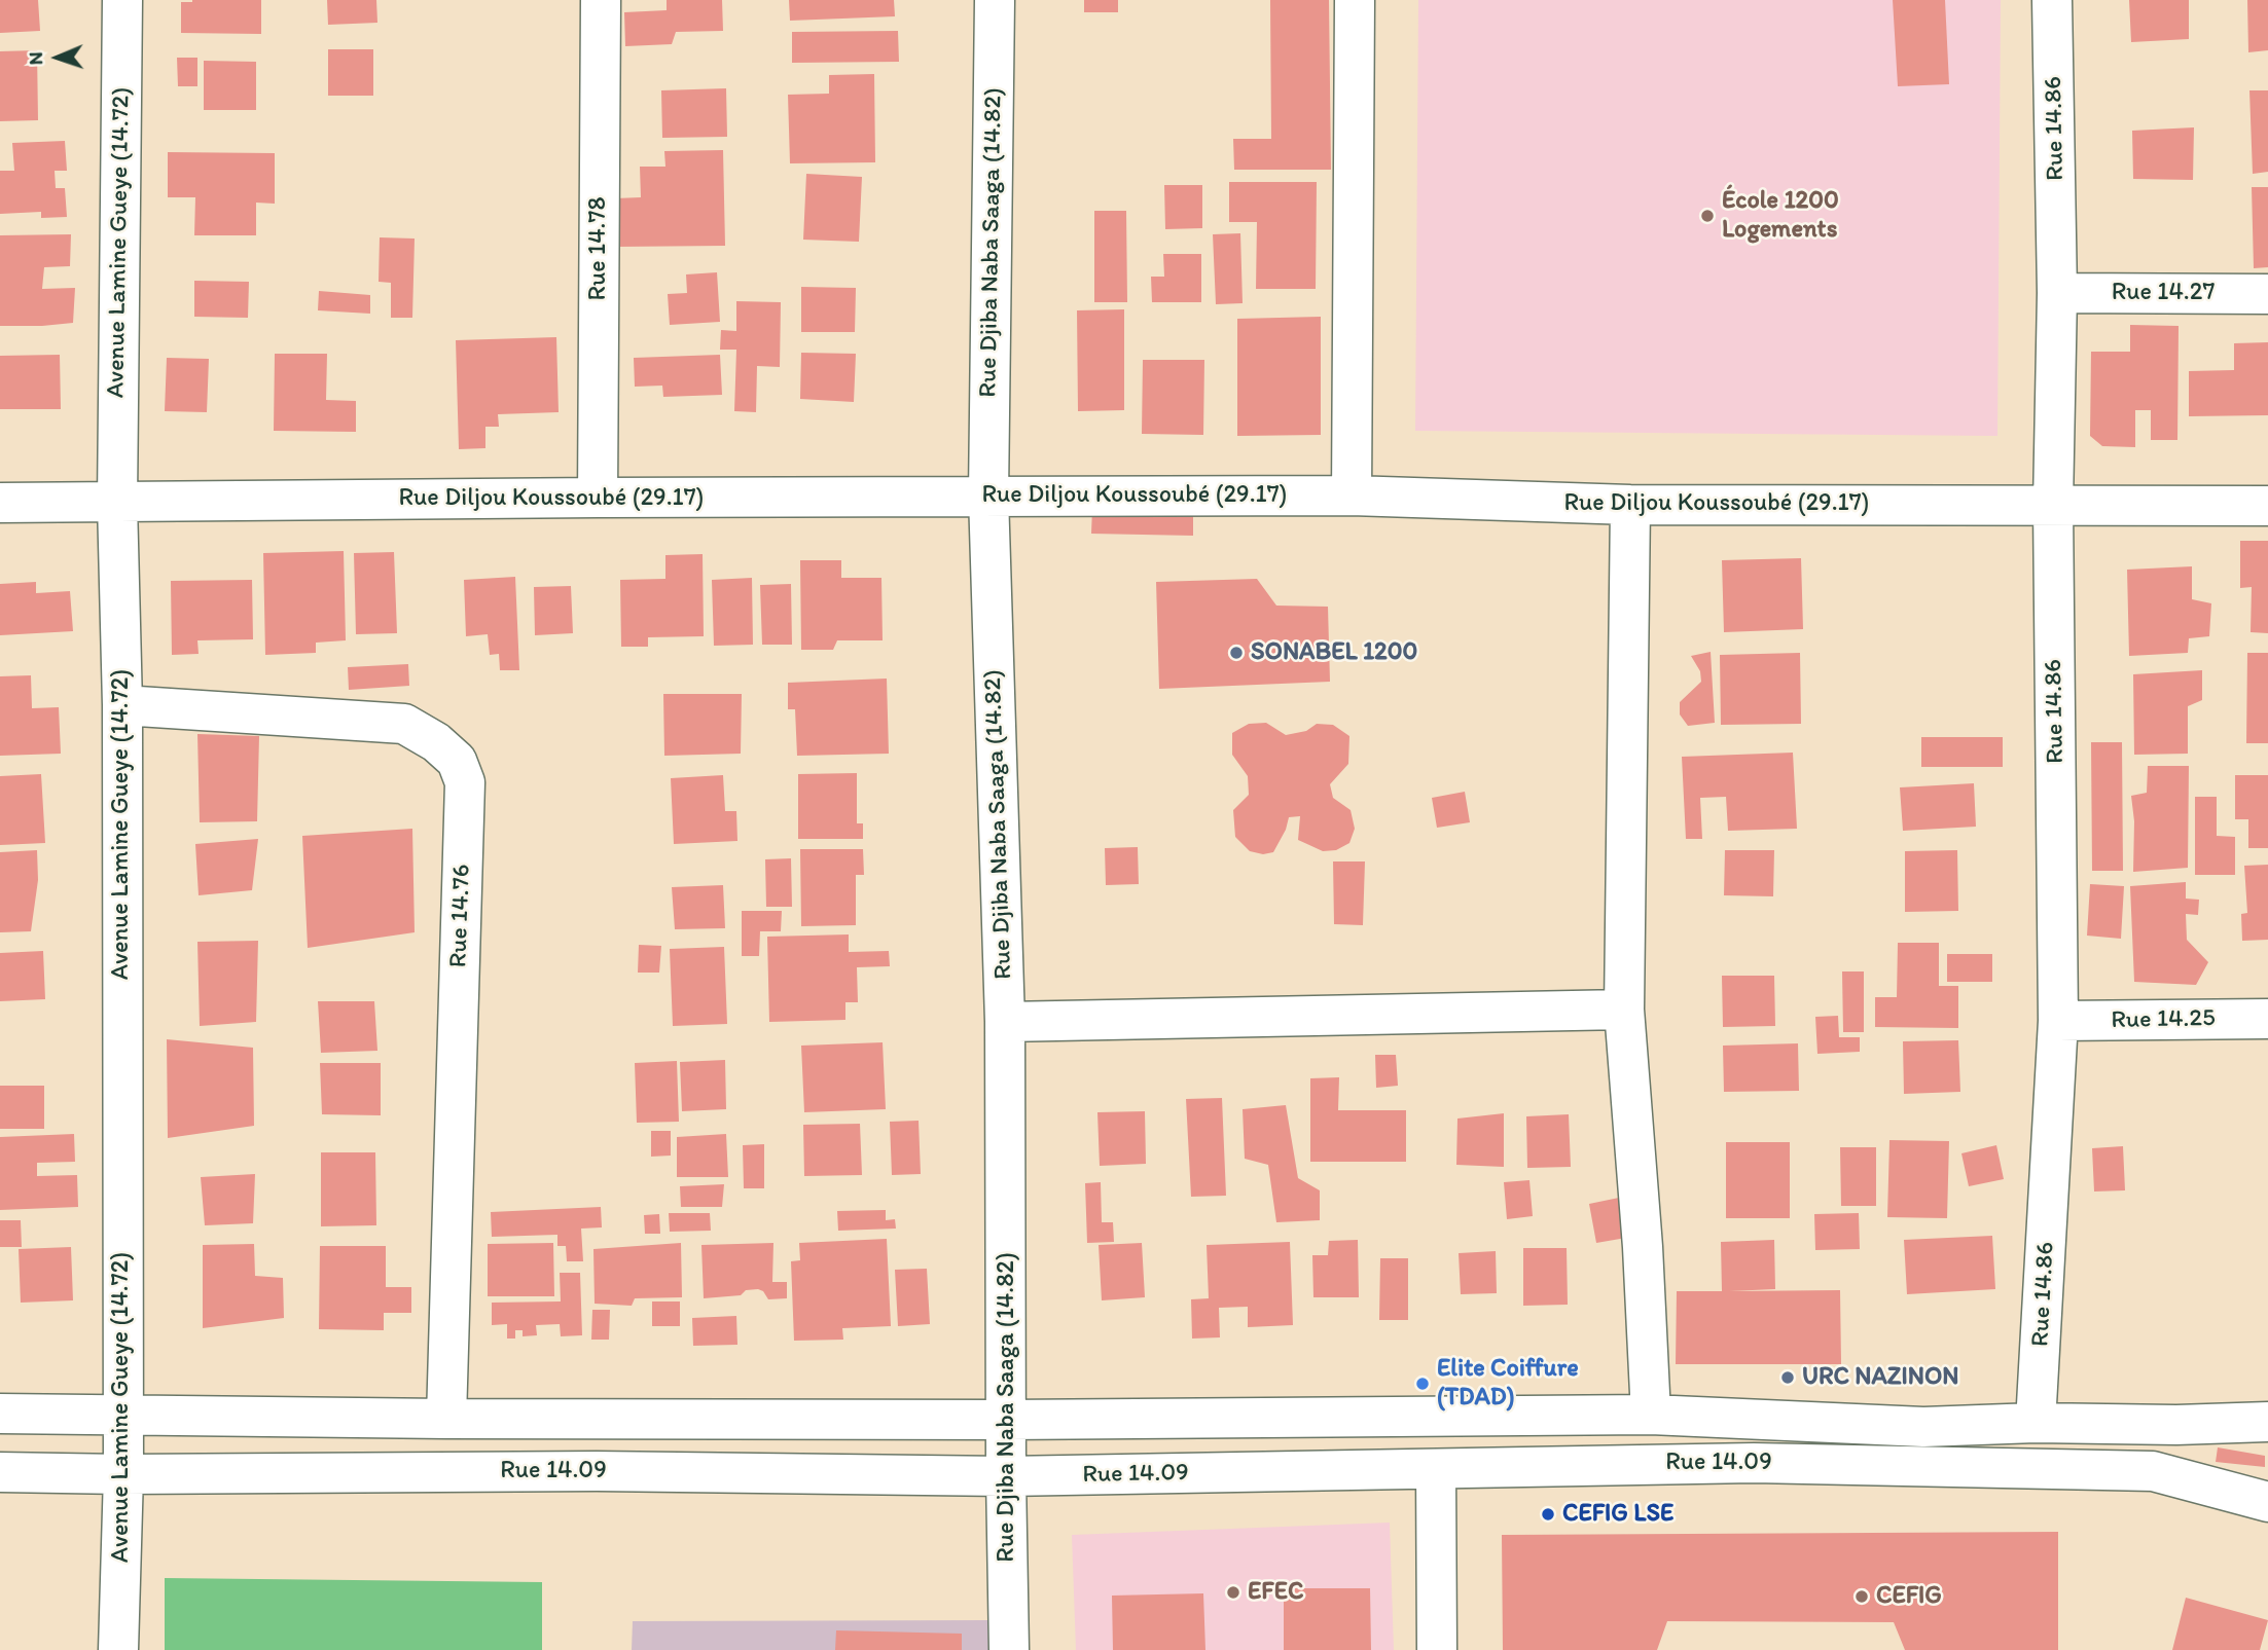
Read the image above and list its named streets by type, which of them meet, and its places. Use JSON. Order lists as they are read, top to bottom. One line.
{"streets":{"street":["Rue 14.86","Avenue Lamine Gueye (14.72)","Rue Djiba Naba Saaga (14.82)","Rue 14.78","Rue 14.27","Rue Diljou Koussoubé (29.17)","Rue 14.76","Rue 14.25","Rue 14.09"]},"crossings":[["Rue 14.86","Rue 14.27"],["Rue 14.86","Rue Diljou Koussoubé (29.17)"],["Rue 14.86","Rue 14.25"],["Rue 14.86","Rue 14.09"],["Avenue Lamine Gueye (14.72)","Rue Diljou Koussoubé (29.17)"],["Avenue Lamine Gueye (14.72)","Rue 14.76"],["Avenue Lamine Gueye (14.72)","Rue 14.09"],["Rue Djiba Naba Saaga (14.82)","Rue Diljou Koussoubé (29.17)"],["Rue Djiba Naba Saaga (14.82)","Rue 14.09"],["Rue 14.78","Rue Diljou Koussoubé (29.17)"],["Rue 14.76","Rue 14.09"]],"places":["École 1200 Logements","SONABEL 1200","URC NAZINON","Elite Coiffure (TDAD)","CEFIG LSE","EFEC","CEFIG"],"north":"left"}
